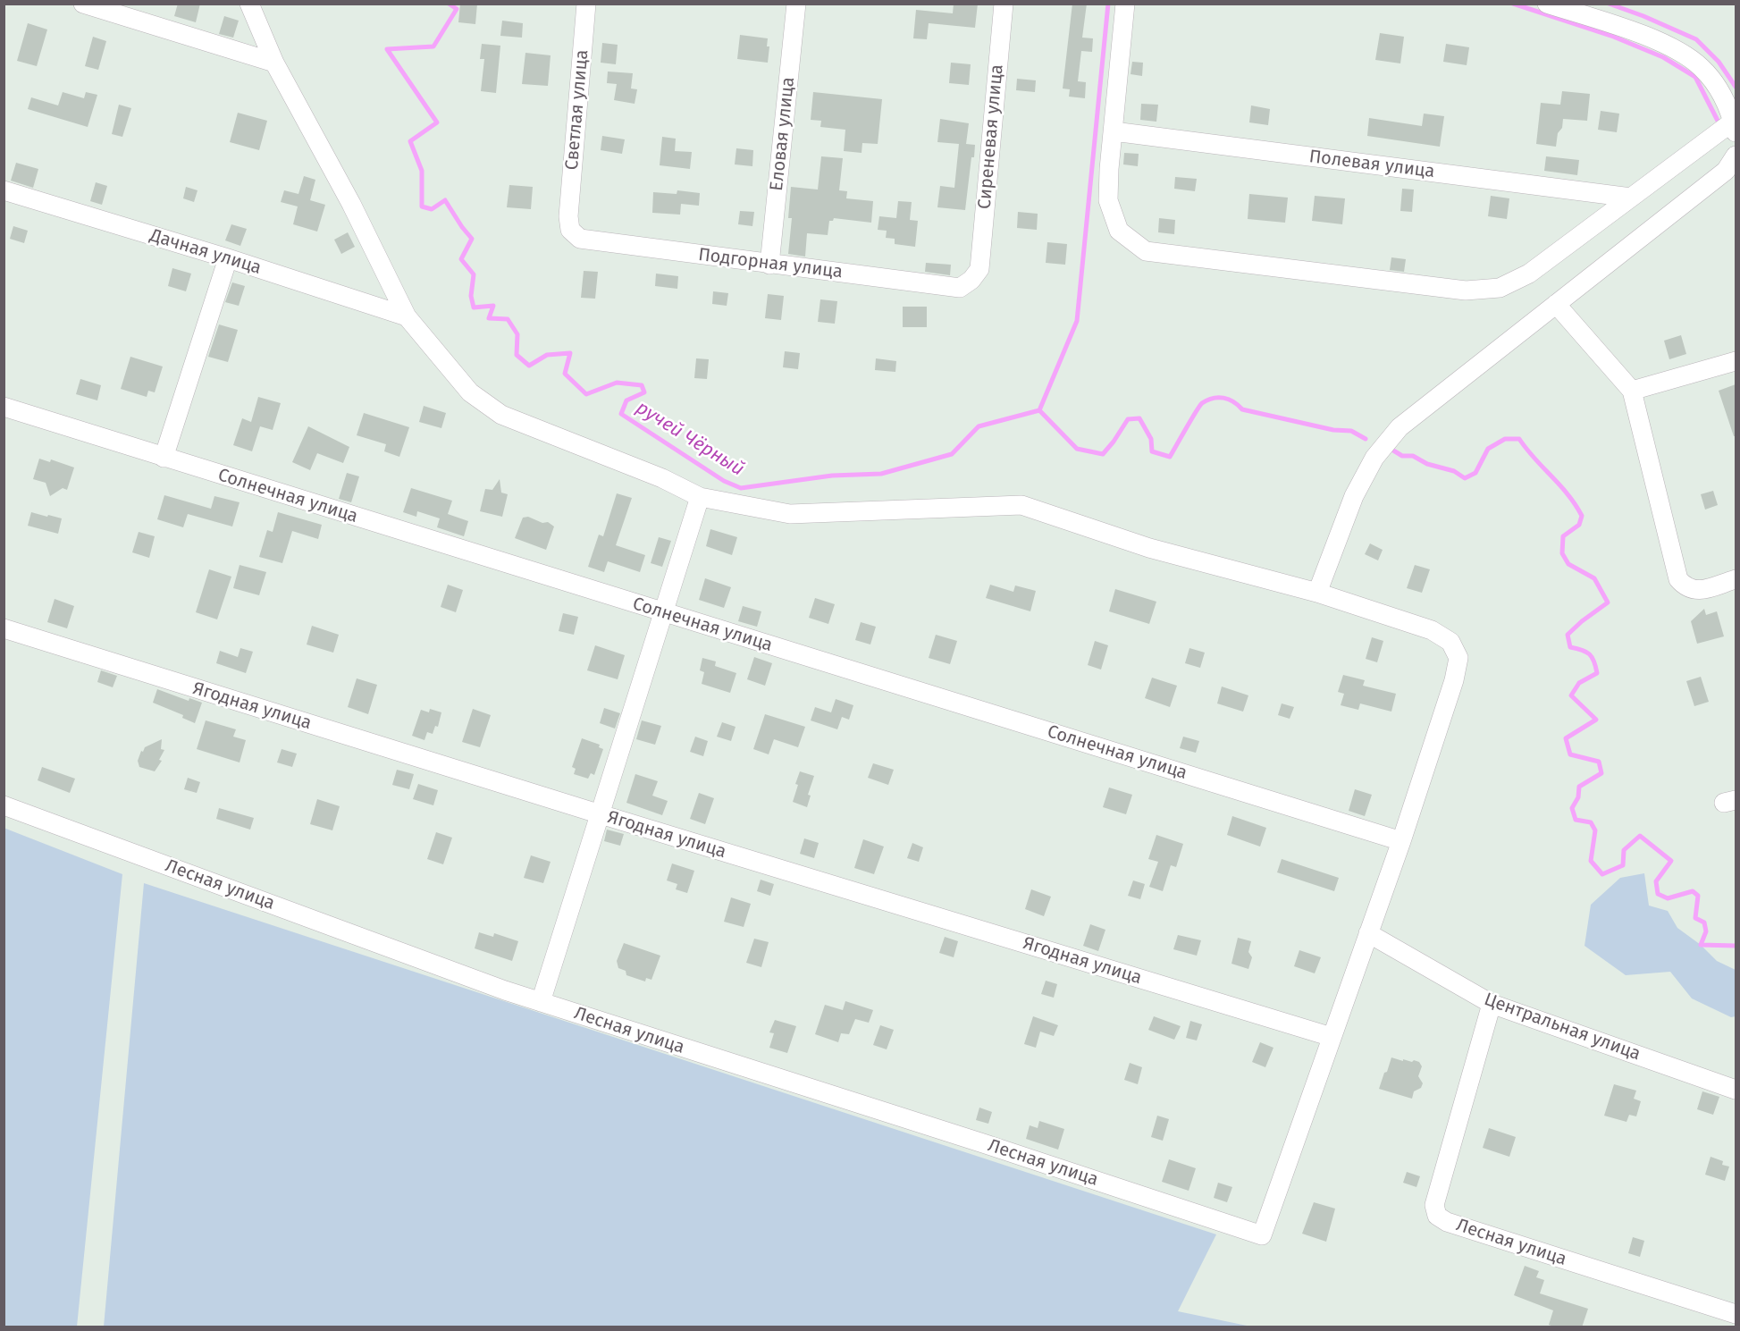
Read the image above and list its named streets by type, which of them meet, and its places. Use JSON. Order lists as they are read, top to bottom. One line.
{"streets":{"street":["Светлая улица","Еловая улица","Сиреневая улица","Полевая улица","Дачная улица","Подгорная улица","Солнечная улица","Ягодная улица","Лесная улица","Центральная улица"]},"crossings":[["Светлая улица","Подгорная улица"],["Еловая улица","Подгорная улица"],["Сиреневая улица","Подгорная улица"],["Ягодная улица","Лесная улица"],["Лесная улица","Центральная улица"]],"water":["ручей Чёрный"]}
